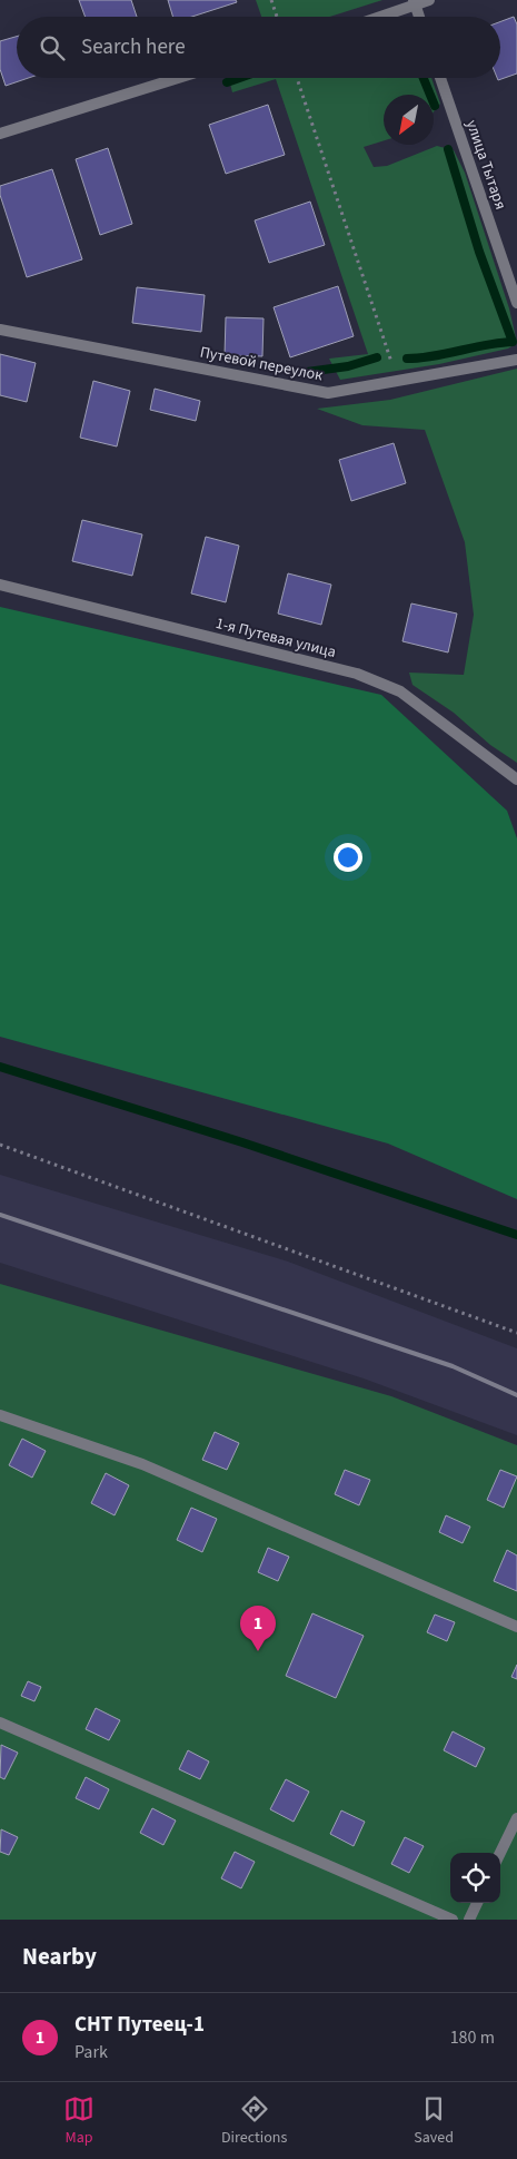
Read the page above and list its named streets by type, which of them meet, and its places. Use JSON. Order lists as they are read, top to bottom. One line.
{"streets":{"street":["улица Тытаря","Путевой переулок","1-я Путевая улица"]},"north":"bottom left","page":{"search":"Search here","pins":"1","heading":"Nearby","list":[{"mark":"1","name":"СНТ Путеец-1","note":"Park","value":"180 m"}],"nav":["Map","Directions","Saved"]}}
